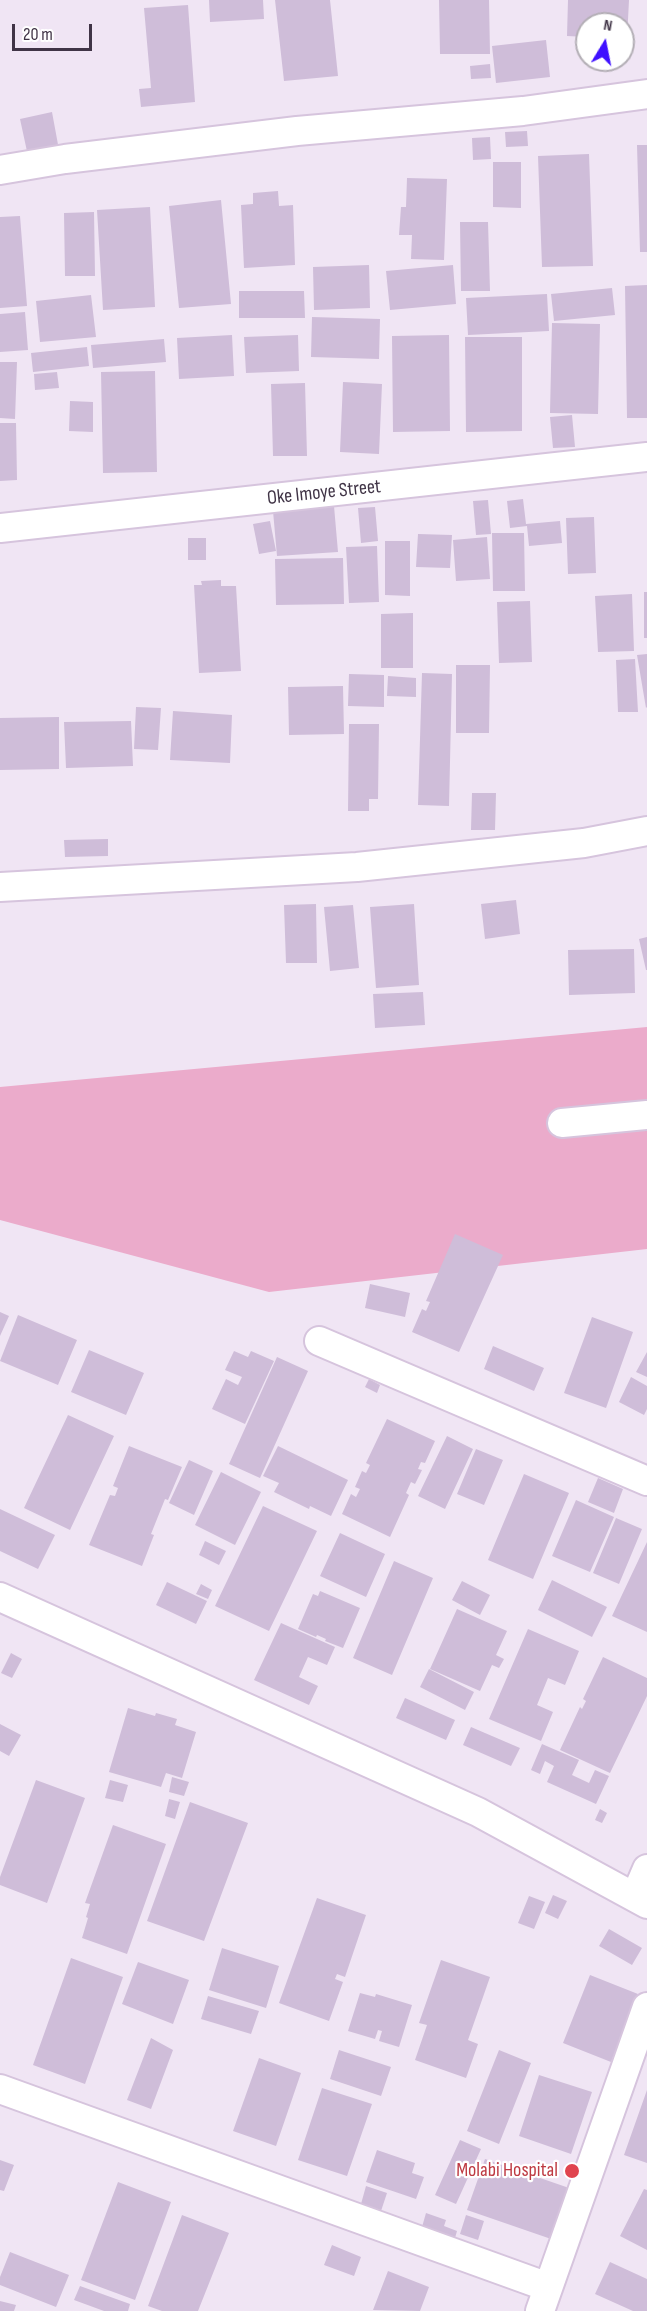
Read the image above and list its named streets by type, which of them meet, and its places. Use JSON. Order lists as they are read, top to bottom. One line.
{"streets":{"street":["Oke Imoye Street"]},"places":["Molabi Hospital"],"scale_bar":"20 m","north":"top"}
